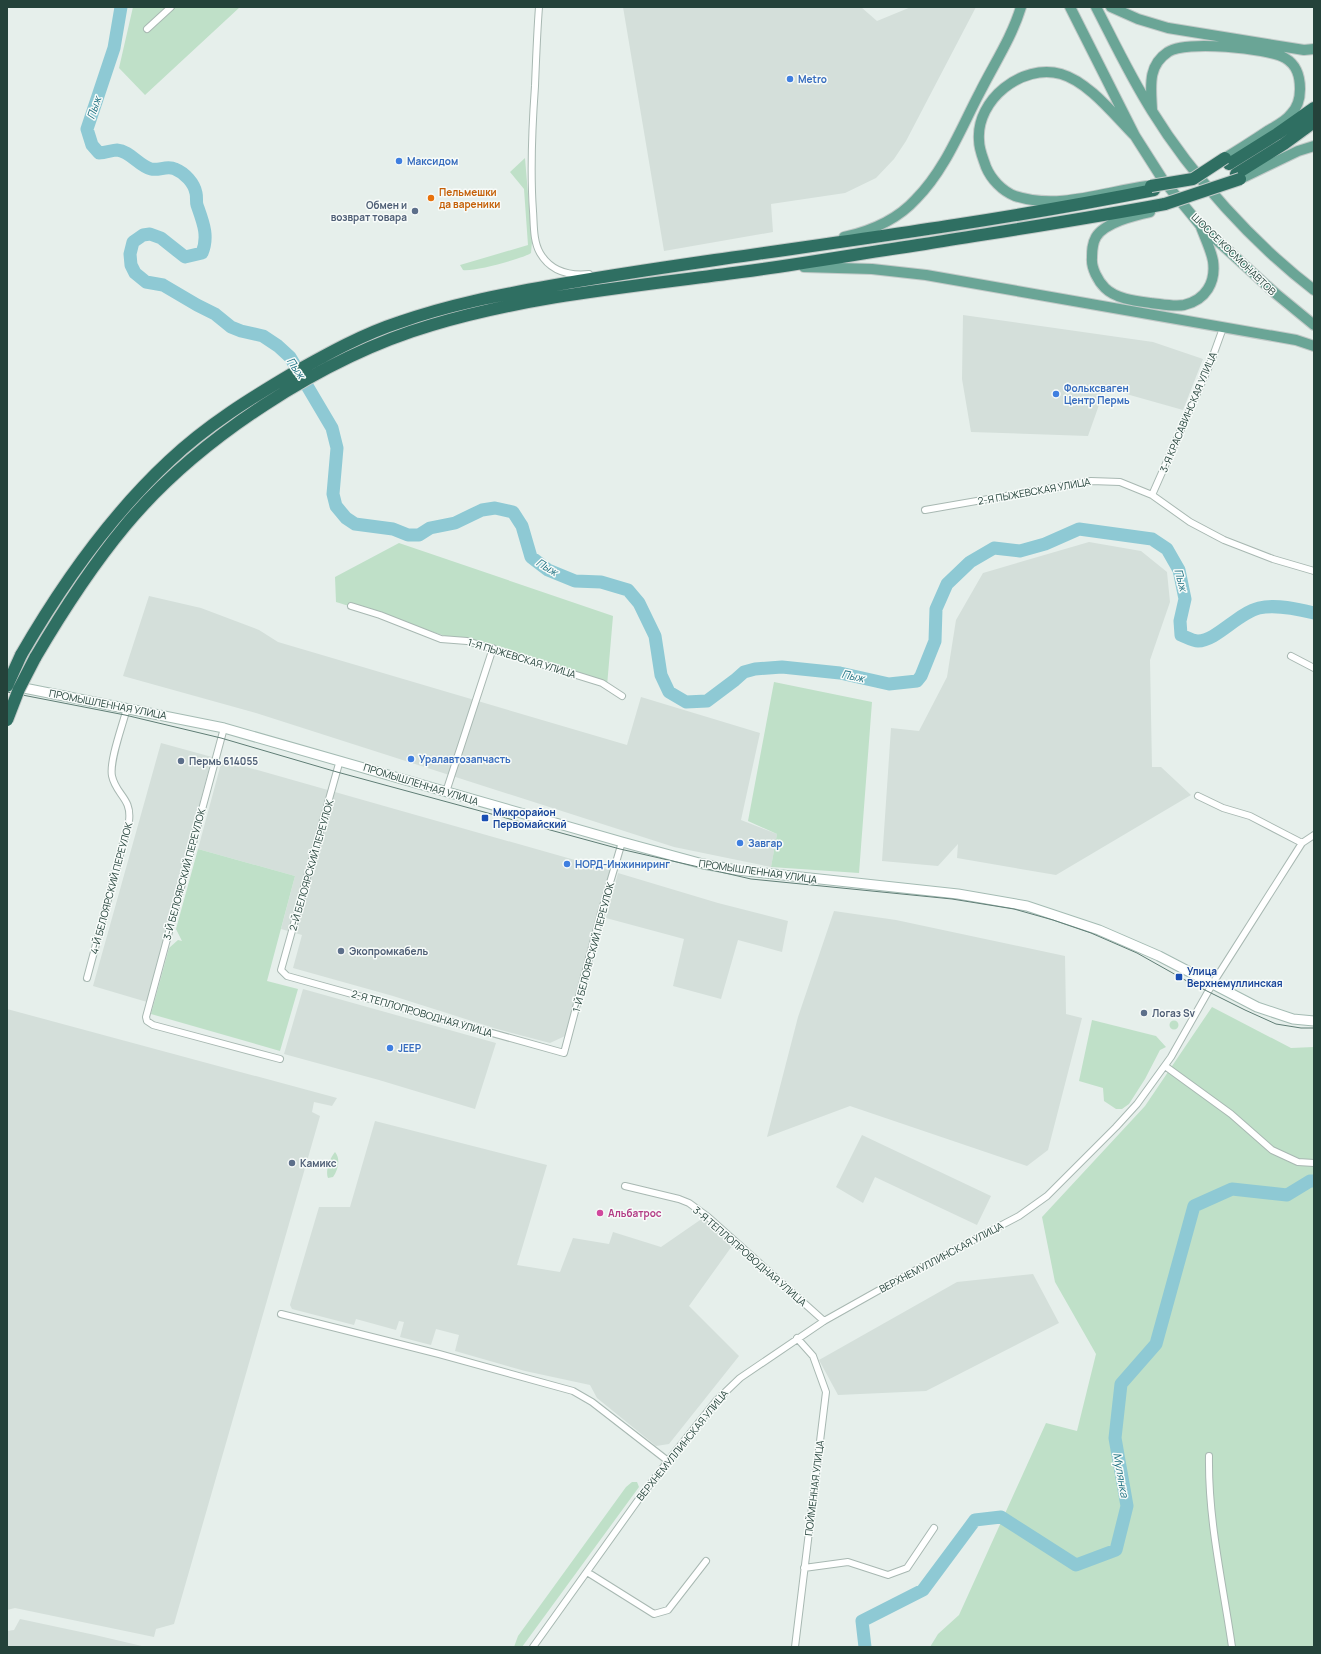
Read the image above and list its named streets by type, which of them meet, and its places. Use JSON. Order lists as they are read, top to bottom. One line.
{"streets":{"main road":["ШОССЕ КОСМОНАВТОВ"],"street":["3-Я КРАСАВИНСКАЯ УЛИЦА","2-Я ПЫЖЕВСКАЯ УЛИЦА","1-Я ПЫЖЕВСКАЯ УЛИЦА","ПРОМЫШЛЕННАЯ УЛИЦА","2-Й БЕЛОЯРСКИЙ ПЕРЕУЛОК","3-Й БЕЛОЯРСКИЙ ПЕРЕУЛОК","4-Й БЕЛОЯРСКИЙ ПЕРЕУЛОК","1-Й БЕЛОЯРСКИЙ ПЕРЕУЛОК","2-Я ТЕПЛОПРОВОДНАЯ УЛИЦА","3-Я ТЕПЛОПРОВОДНАЯ УЛИЦА","ВЕРХНЕМУЛЛИНСКАЯ УЛИЦА","ПОЙМЕННАЯ УЛИЦА"]},"crossings":[["3-Я КРАСАВИНСКАЯ УЛИЦА","2-Я ПЫЖЕВСКАЯ УЛИЦА"],["ПРОМЫШЛЕННАЯ УЛИЦА","2-Й БЕЛОЯРСКИЙ ПЕРЕУЛОК"],["ПРОМЫШЛЕННАЯ УЛИЦА","3-Й БЕЛОЯРСКИЙ ПЕРЕУЛОК"],["ПРОМЫШЛЕННАЯ УЛИЦА","4-Й БЕЛОЯРСКИЙ ПЕРЕУЛОК"],["ПРОМЫШЛЕННАЯ УЛИЦА","1-Й БЕЛОЯРСКИЙ ПЕРЕУЛОК"],["ПРОМЫШЛЕННАЯ УЛИЦА","ВЕРХНЕМУЛЛИНСКАЯ УЛИЦА"],["2-Й БЕЛОЯРСКИЙ ПЕРЕУЛОК","2-Я ТЕПЛОПРОВОДНАЯ УЛИЦА"],["1-Й БЕЛОЯРСКИЙ ПЕРЕУЛОК","2-Я ТЕПЛОПРОВОДНАЯ УЛИЦА"],["3-Я ТЕПЛОПРОВОДНАЯ УЛИЦА","ВЕРХНЕМУЛЛИНСКАЯ УЛИЦА"],["ВЕРХНЕМУЛЛИНСКАЯ УЛИЦА","ПОЙМЕННАЯ УЛИЦА"]],"water":["Пыж","Мулянка"],"places":{"other":["Metro","Максидом","Пельмешки да вареники","Обмен и возврат товара","Фольксваген Центр Пермь","Уралавтозапчасть","Пермь 614055","Завгар","НОРД-Инжиниринг","Экопромкабель","Логаз Sv","JEEP","Камикс","Альбатрос"],"transit":["Микрорайон Первомайский","Улица Верхнемуллинская"]}}
